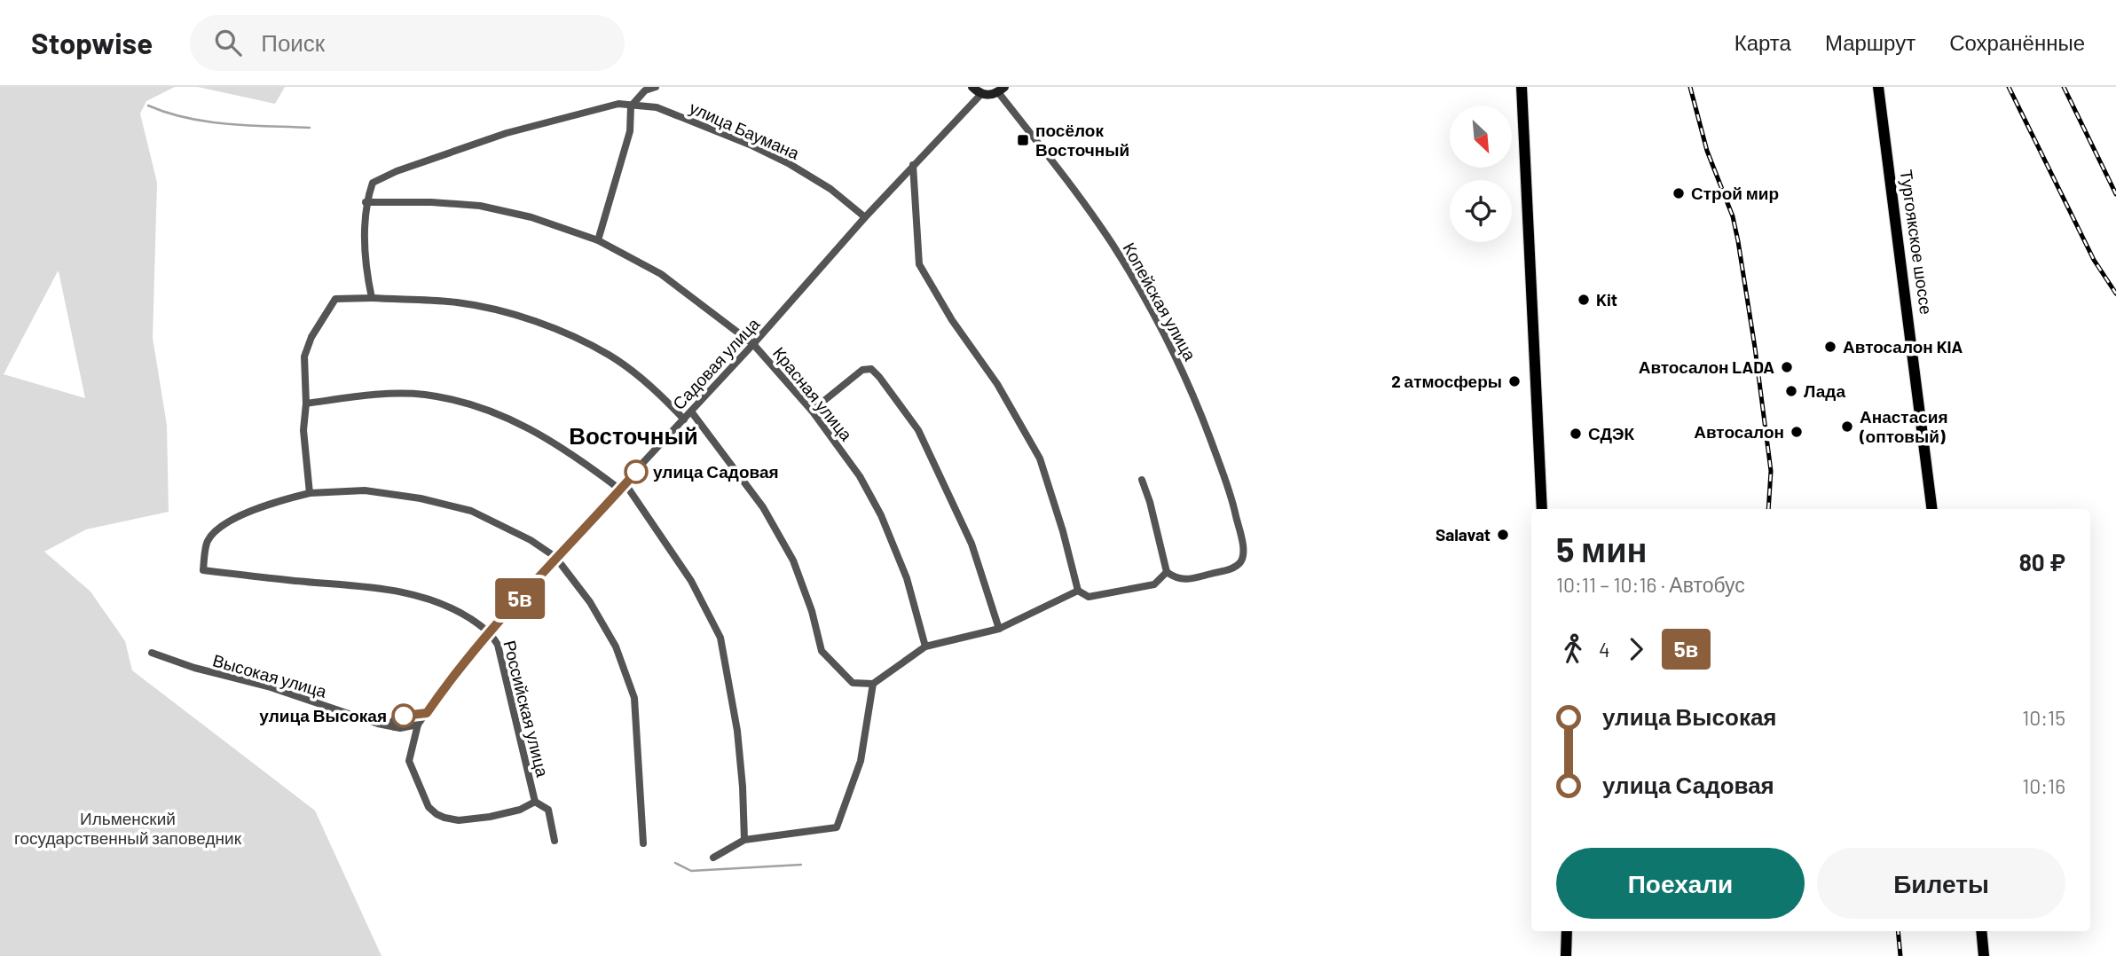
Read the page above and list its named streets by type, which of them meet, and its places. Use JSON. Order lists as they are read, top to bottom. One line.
{"streets":{"main road":["Тургоякское шоссе"],"street":["улица Баумана","Копейская улица","Садовая улица","Красная улица","Высокая улица","Российская улица"]},"crossings":[["улица Баумана","Садовая улица"],["улица Баумана","Красная улица"],["Садовая улица","Красная улица"],["Садовая улица","Высокая улица"],["Садовая улица","Российская улица"],["Высокая улица","Российская улица"]],"districts":["Восточный"],"parks":["Ильменский государственный заповедник"],"places":{"transit":["посёлок Восточный"],"other":["Строй мир","Kit","Автосалон KIA","Автосалон LADA","2 атмосферы","Лада","Анастасия (оптовый)","Автосалон","СДЭК","улица Садовая","Salavat","улица Высокая"]},"lines":["bus line 5в"],"north":"bottom right","page":{"header":"Stopwise","search":"Поиск","nav":["Карта","Маршрут","Сохранённые"],"on_map":"5в","heading":["5 мин","10:11 – 10:16 · Автобус","80 ₽"],"legs":["4","5в"],"list":[{"name":"улица Высокая","value":"10:15"},{"name":"улица Садовая","value":"10:16"}],"buttons":["Поехали","Билеты"]}}
